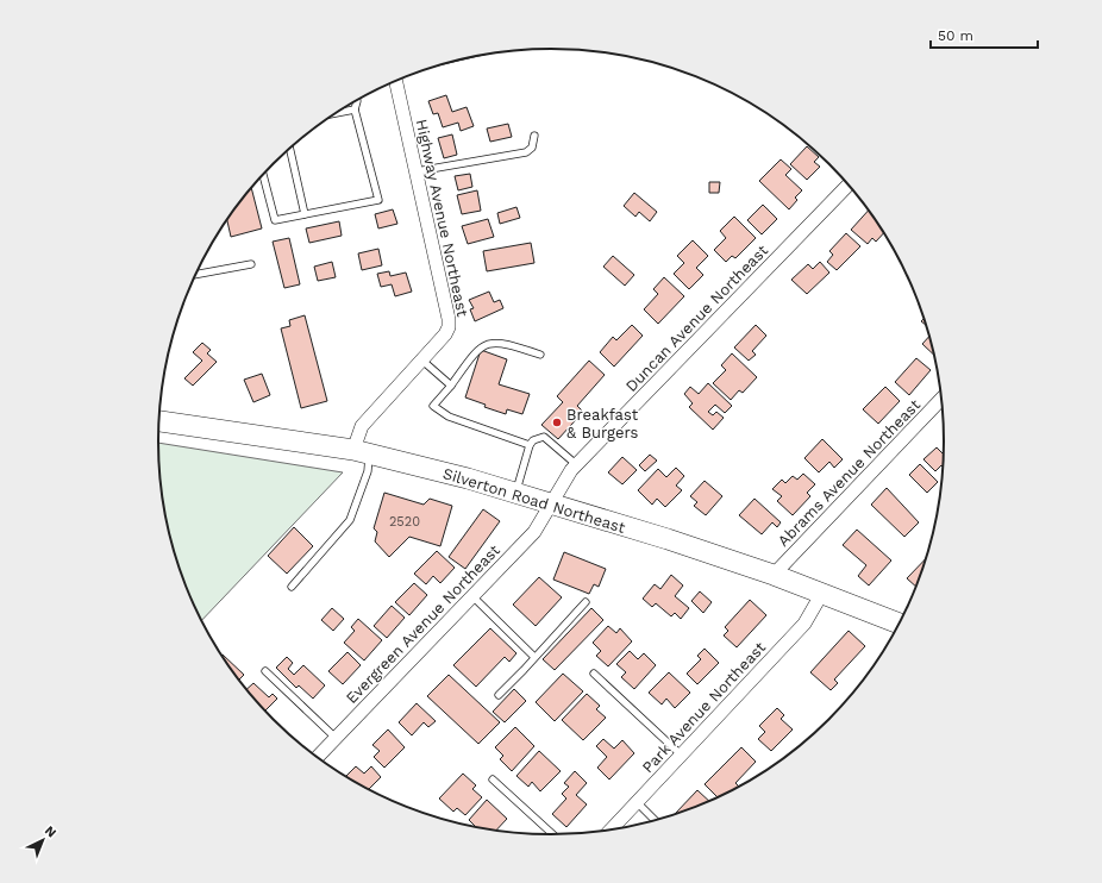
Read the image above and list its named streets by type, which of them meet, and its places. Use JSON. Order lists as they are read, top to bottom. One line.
{"streets":{"main road":["Silverton Road Northeast"],"street":["Highway Avenue Northeast","Duncan Avenue Northeast","Abrams Avenue Northeast","Evergreen Avenue Northeast","Park Avenue Northeast"]},"crossings":[["Highway Avenue Northeast","Silverton Road Northeast"],["Duncan Avenue Northeast","Silverton Road Northeast"],["Duncan Avenue Northeast","Evergreen Avenue Northeast"],["Abrams Avenue Northeast","Silverton Road Northeast"],["Silverton Road Northeast","Evergreen Avenue Northeast"],["Silverton Road Northeast","Park Avenue Northeast"]],"places":["Breakfast & Burgers"],"house_numbers":["2520"],"scale_bar":"50 m","north":"top right"}
